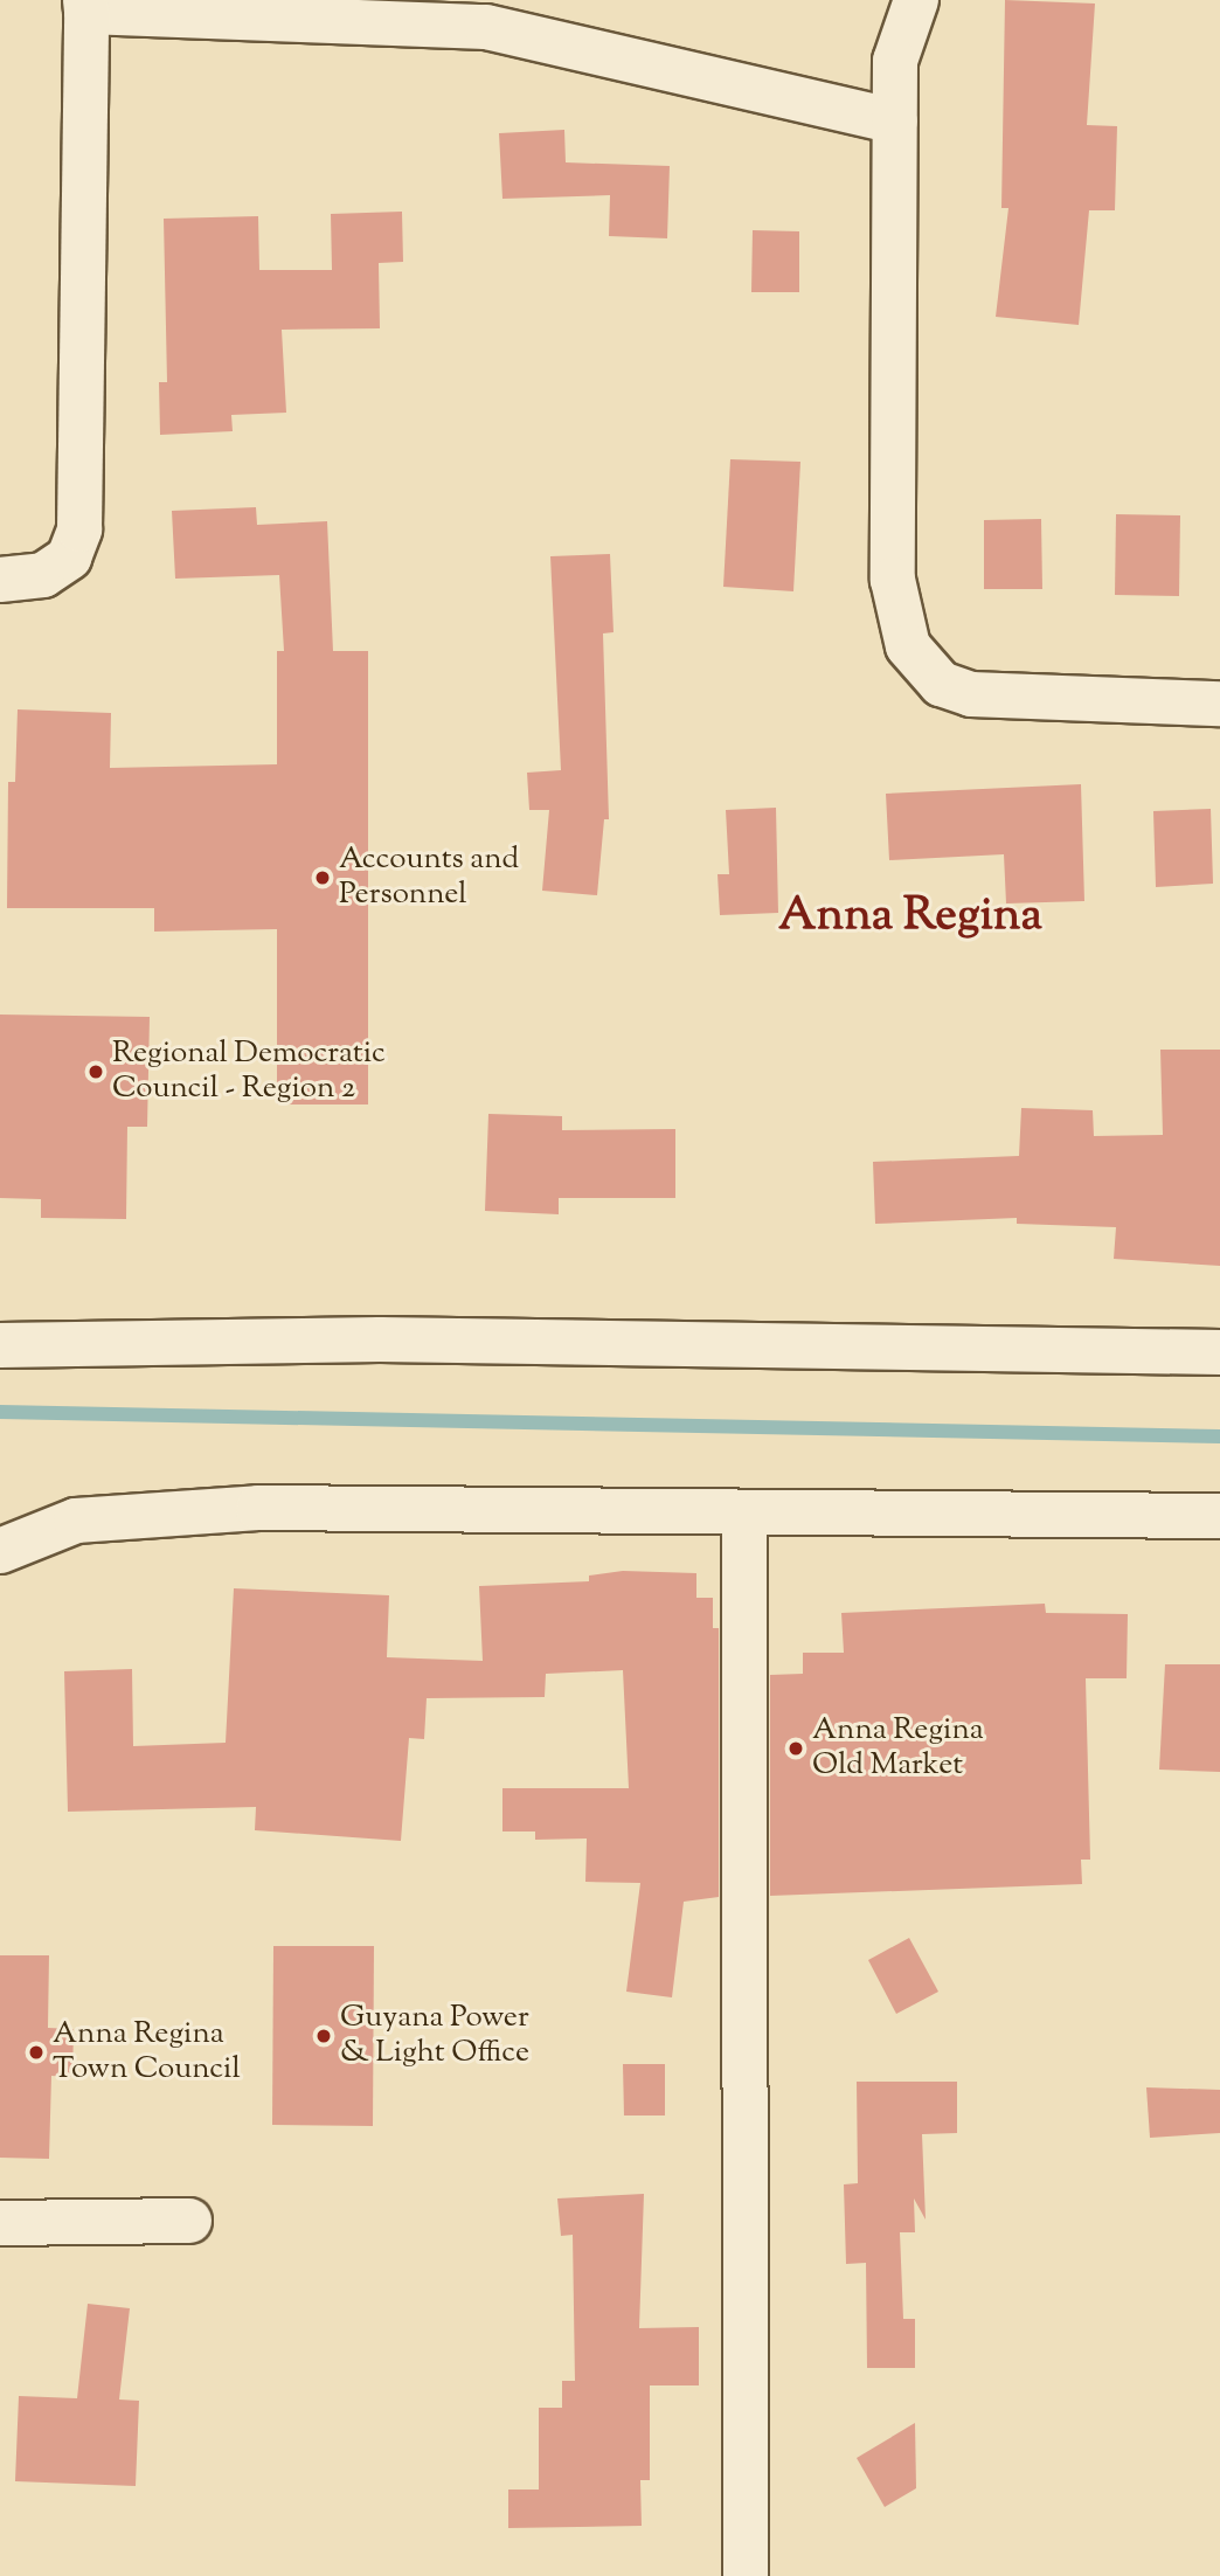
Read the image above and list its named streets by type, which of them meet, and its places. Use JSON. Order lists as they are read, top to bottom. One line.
{"districts":["Anna Regina"],"places":["Accounts and Personnel","Regional Democratic Council - Region 2","Anna Regina Old Market","Guyana Power & Light Office","Anna Regina Town Council"]}
